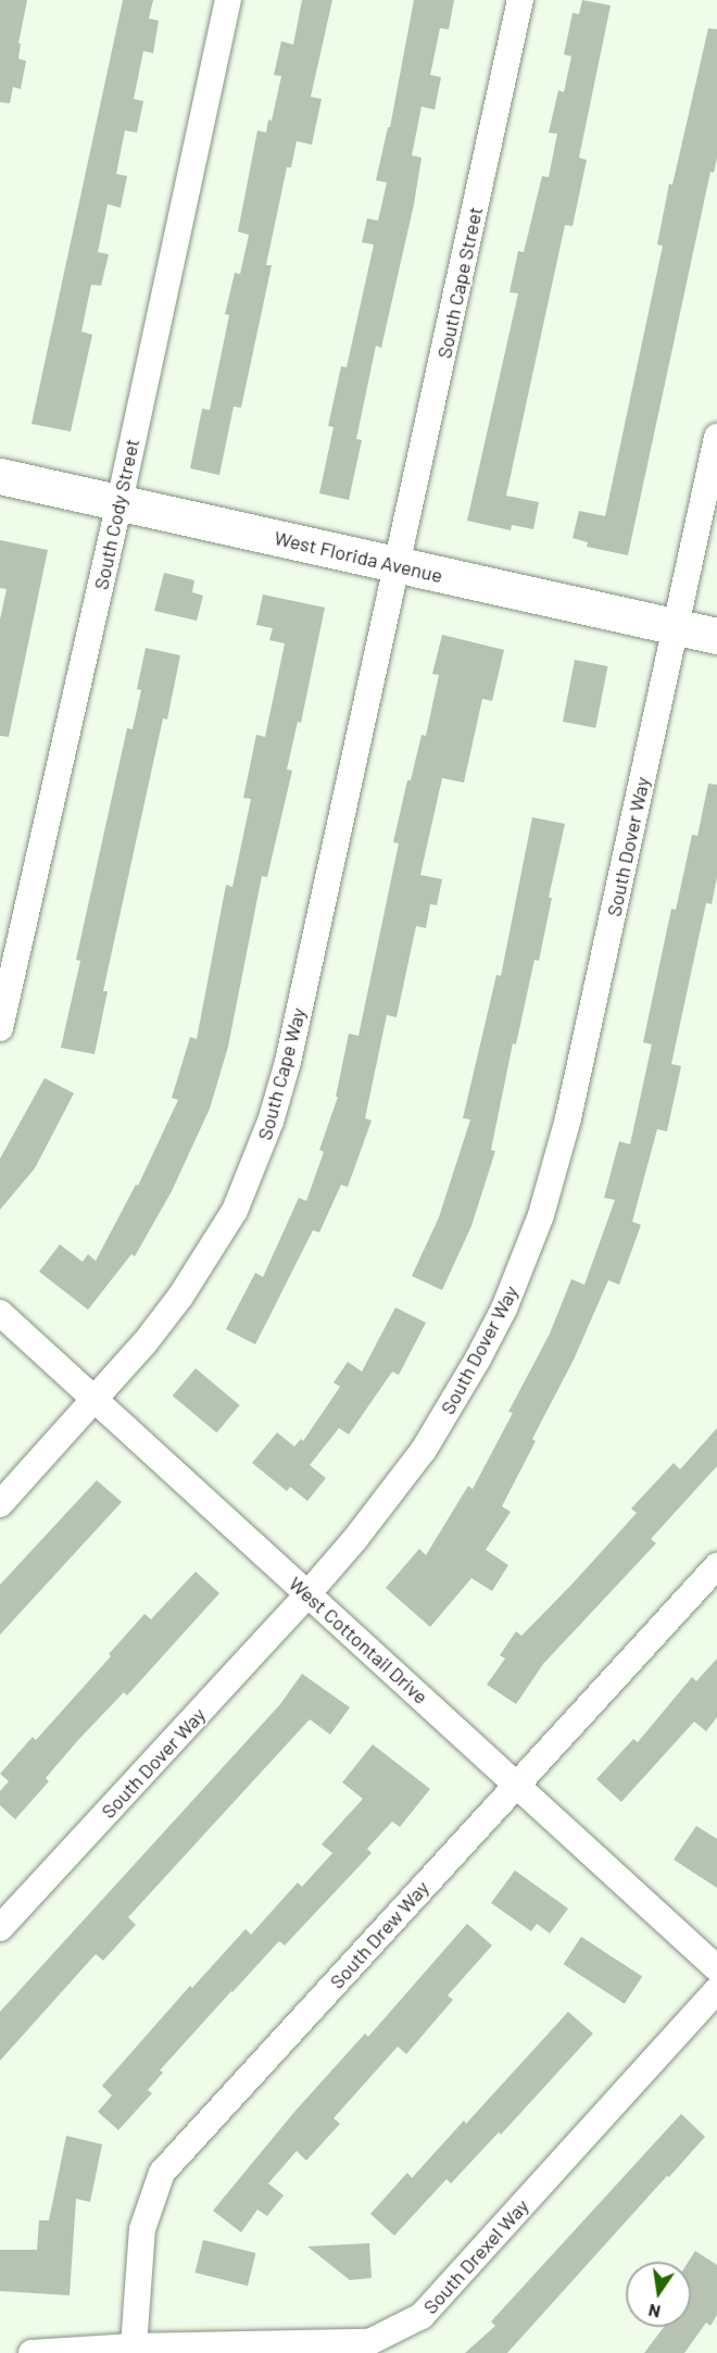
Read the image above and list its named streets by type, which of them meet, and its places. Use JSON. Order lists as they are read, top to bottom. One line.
{"streets":{"street":["South Cape Street","South Cody Street","West Florida Avenue","South Dover Way","South Cape Way","West Cottontail Drive","South Drew Way","South Drexel Way"]},"crossings":[["South Cape Street","West Florida Avenue"],["South Cape Street","South Cape Way"],["South Cody Street","West Florida Avenue"],["West Florida Avenue","South Dover Way"],["West Florida Avenue","South Cape Way"],["South Dover Way","West Cottontail Drive"],["South Cape Way","West Cottontail Drive"],["West Cottontail Drive","South Drew Way"],["South Drew Way","South Drexel Way"]],"north":"bottom"}
